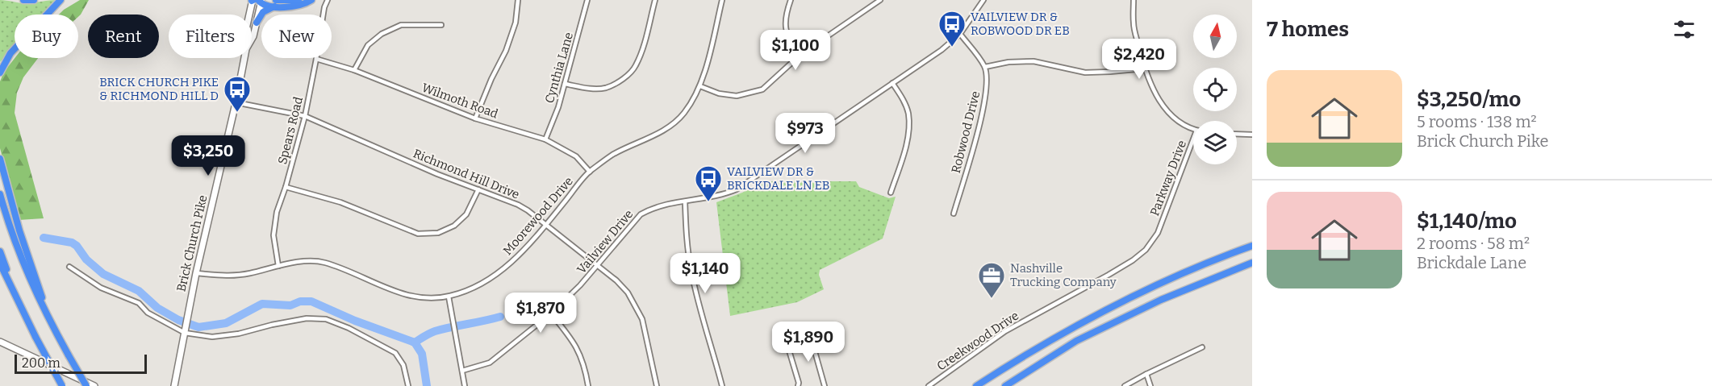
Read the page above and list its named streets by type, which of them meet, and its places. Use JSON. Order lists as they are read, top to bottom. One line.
{"streets":{"main road":["Brick Church Pike"],"street":["Cynthia Lane","Wilmoth Road","Spears Road","Robwood Drive","Richmond Hill Drive","Parkway Drive","Moorewood Drive","Vailview Drive","Creekwood Drive"]},"crossings":[["Cynthia Lane","Wilmoth Road"],["Wilmoth Road","Spears Road"],["Wilmoth Road","Moorewood Drive"],["Spears Road","Richmond Hill Drive"],["Spears Road","Moorewood Drive"],["Richmond Hill Drive","Moorewood Drive"],["Richmond Hill Drive","Vailview Drive"],["Richmond Hill Drive","Brick Church Pike"],["Parkway Drive","Creekwood Drive"],["Moorewood Drive","Brick Church Pike"]],"places":{"bus stop":["VAILVIEW DR & ROBWOOD DR EB","BRICK CHURCH PIKE & RICHMOND HILL D","VAILVIEW DR & BRICKDALE LN EB"],"office":["Nashville Trucking Company"]},"scale_bar":"200 m","north":"top","page":{"heading":"7 homes","chip":["Buy","Rent","Filters","New"],"price":["$1,100","$2,420","$973","$3,250","$1,140","$1,870","$1,890"],"list":[{"name":"$3,250/mo","note":"5 rooms · 138 m² · Brick Church Pike"},{"name":"$1,140/mo","note":"2 rooms · 58 m² · Brickdale Lane"}],"scale":"200 m"}}
